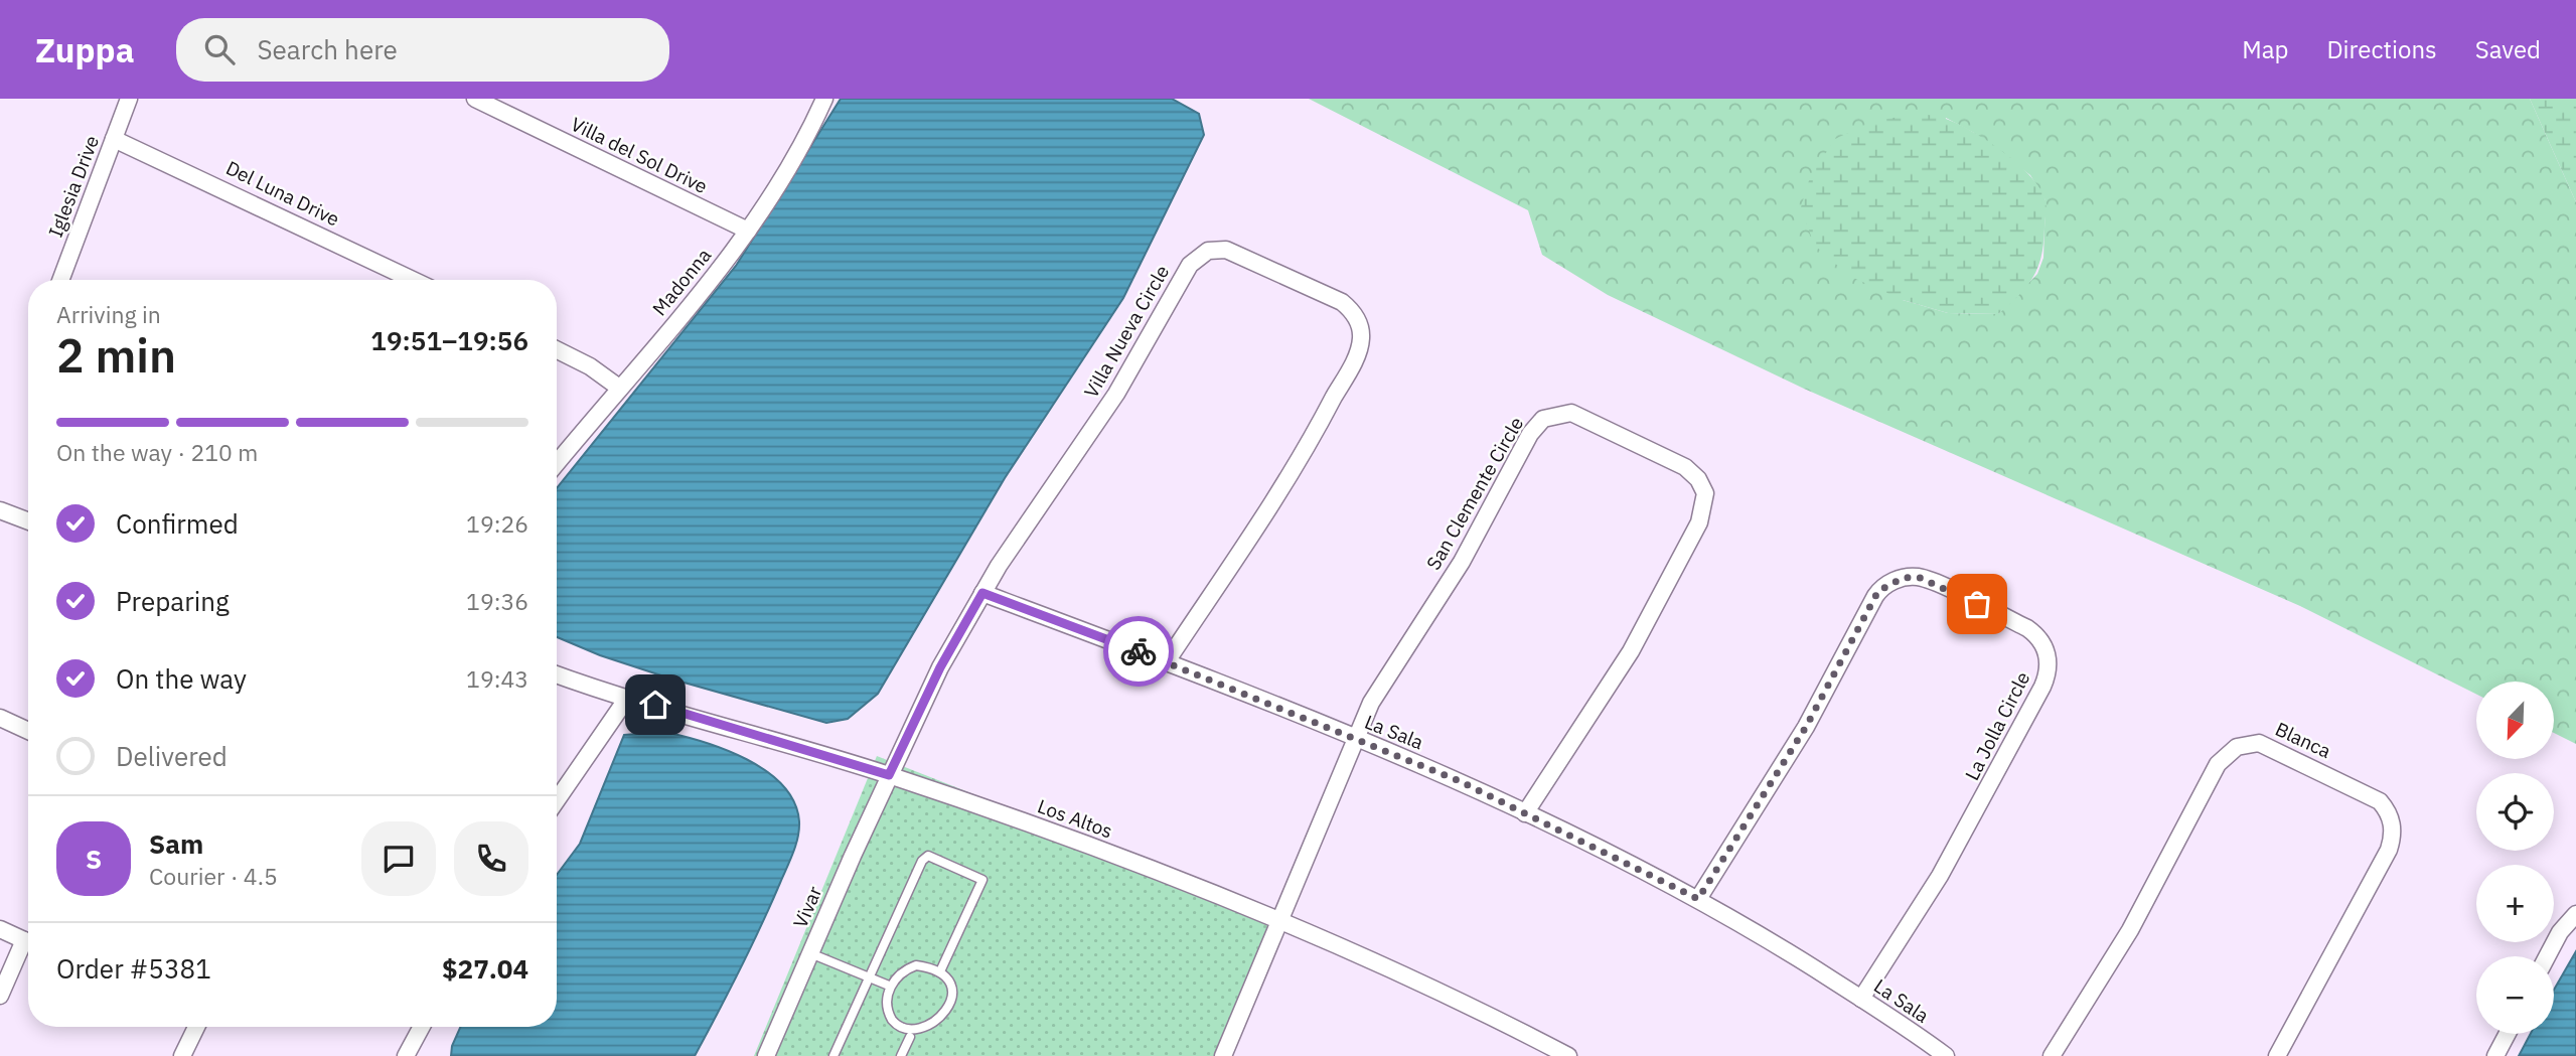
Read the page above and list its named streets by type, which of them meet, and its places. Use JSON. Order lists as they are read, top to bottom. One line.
{"streets":{"street":["Villa del Sol Drive","Iglesia Drive","Del Luna Drive","Madonna","Villa Nueva Circle","San Clemente Circle","La Jolla Circle","La Sala","Blanca","Los Altos","Vivar"]},"crossings":[["Villa del Sol Drive","Madonna"],["Iglesia Drive","Del Luna Drive"],["Villa Nueva Circle","La Sala"],["San Clemente Circle","La Sala"],["San Clemente Circle","Los Altos"],["La Jolla Circle","La Sala"],["Los Altos","Vivar"]],"north":"bottom left","page":{"header":"Zuppa","search":"Search here","nav":["Map","Directions","Saved"],"heading":["2 min","Arriving in","19:51–19:56"],"panel":["Sam","Courier · 4.5","Order #5381","$27.04"],"bar":"On the way · 210 m","list":[["Confirmed","19:26"],["Preparing","19:36"],["On the way","19:43"],"Delivered"],"map_buttons":["+","−"],"round":"S"}}
